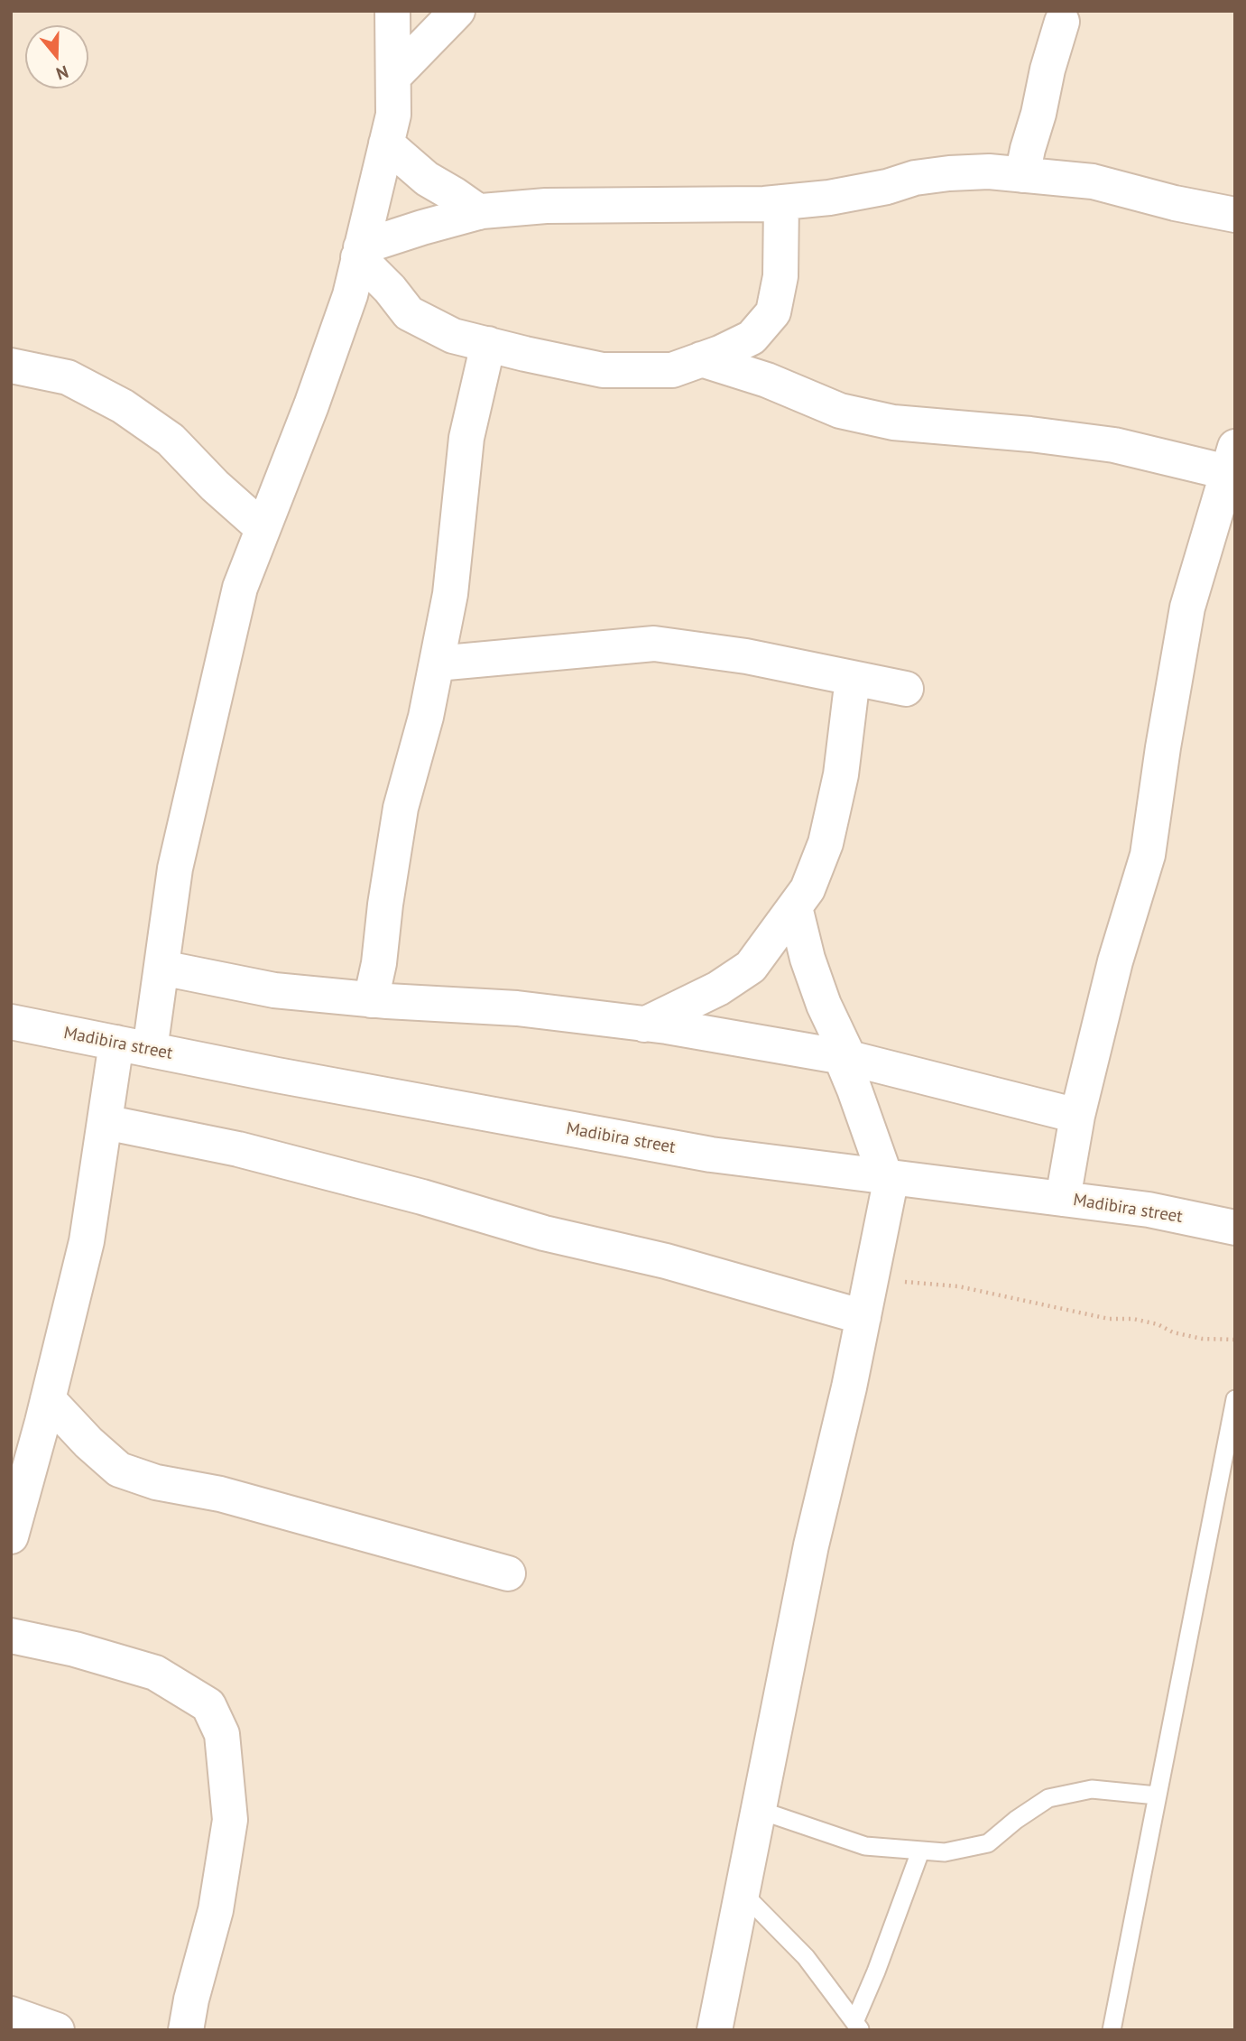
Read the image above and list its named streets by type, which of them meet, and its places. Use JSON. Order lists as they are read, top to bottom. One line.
{"streets":{"street":["Madibira street"]},"north":"bottom"}
